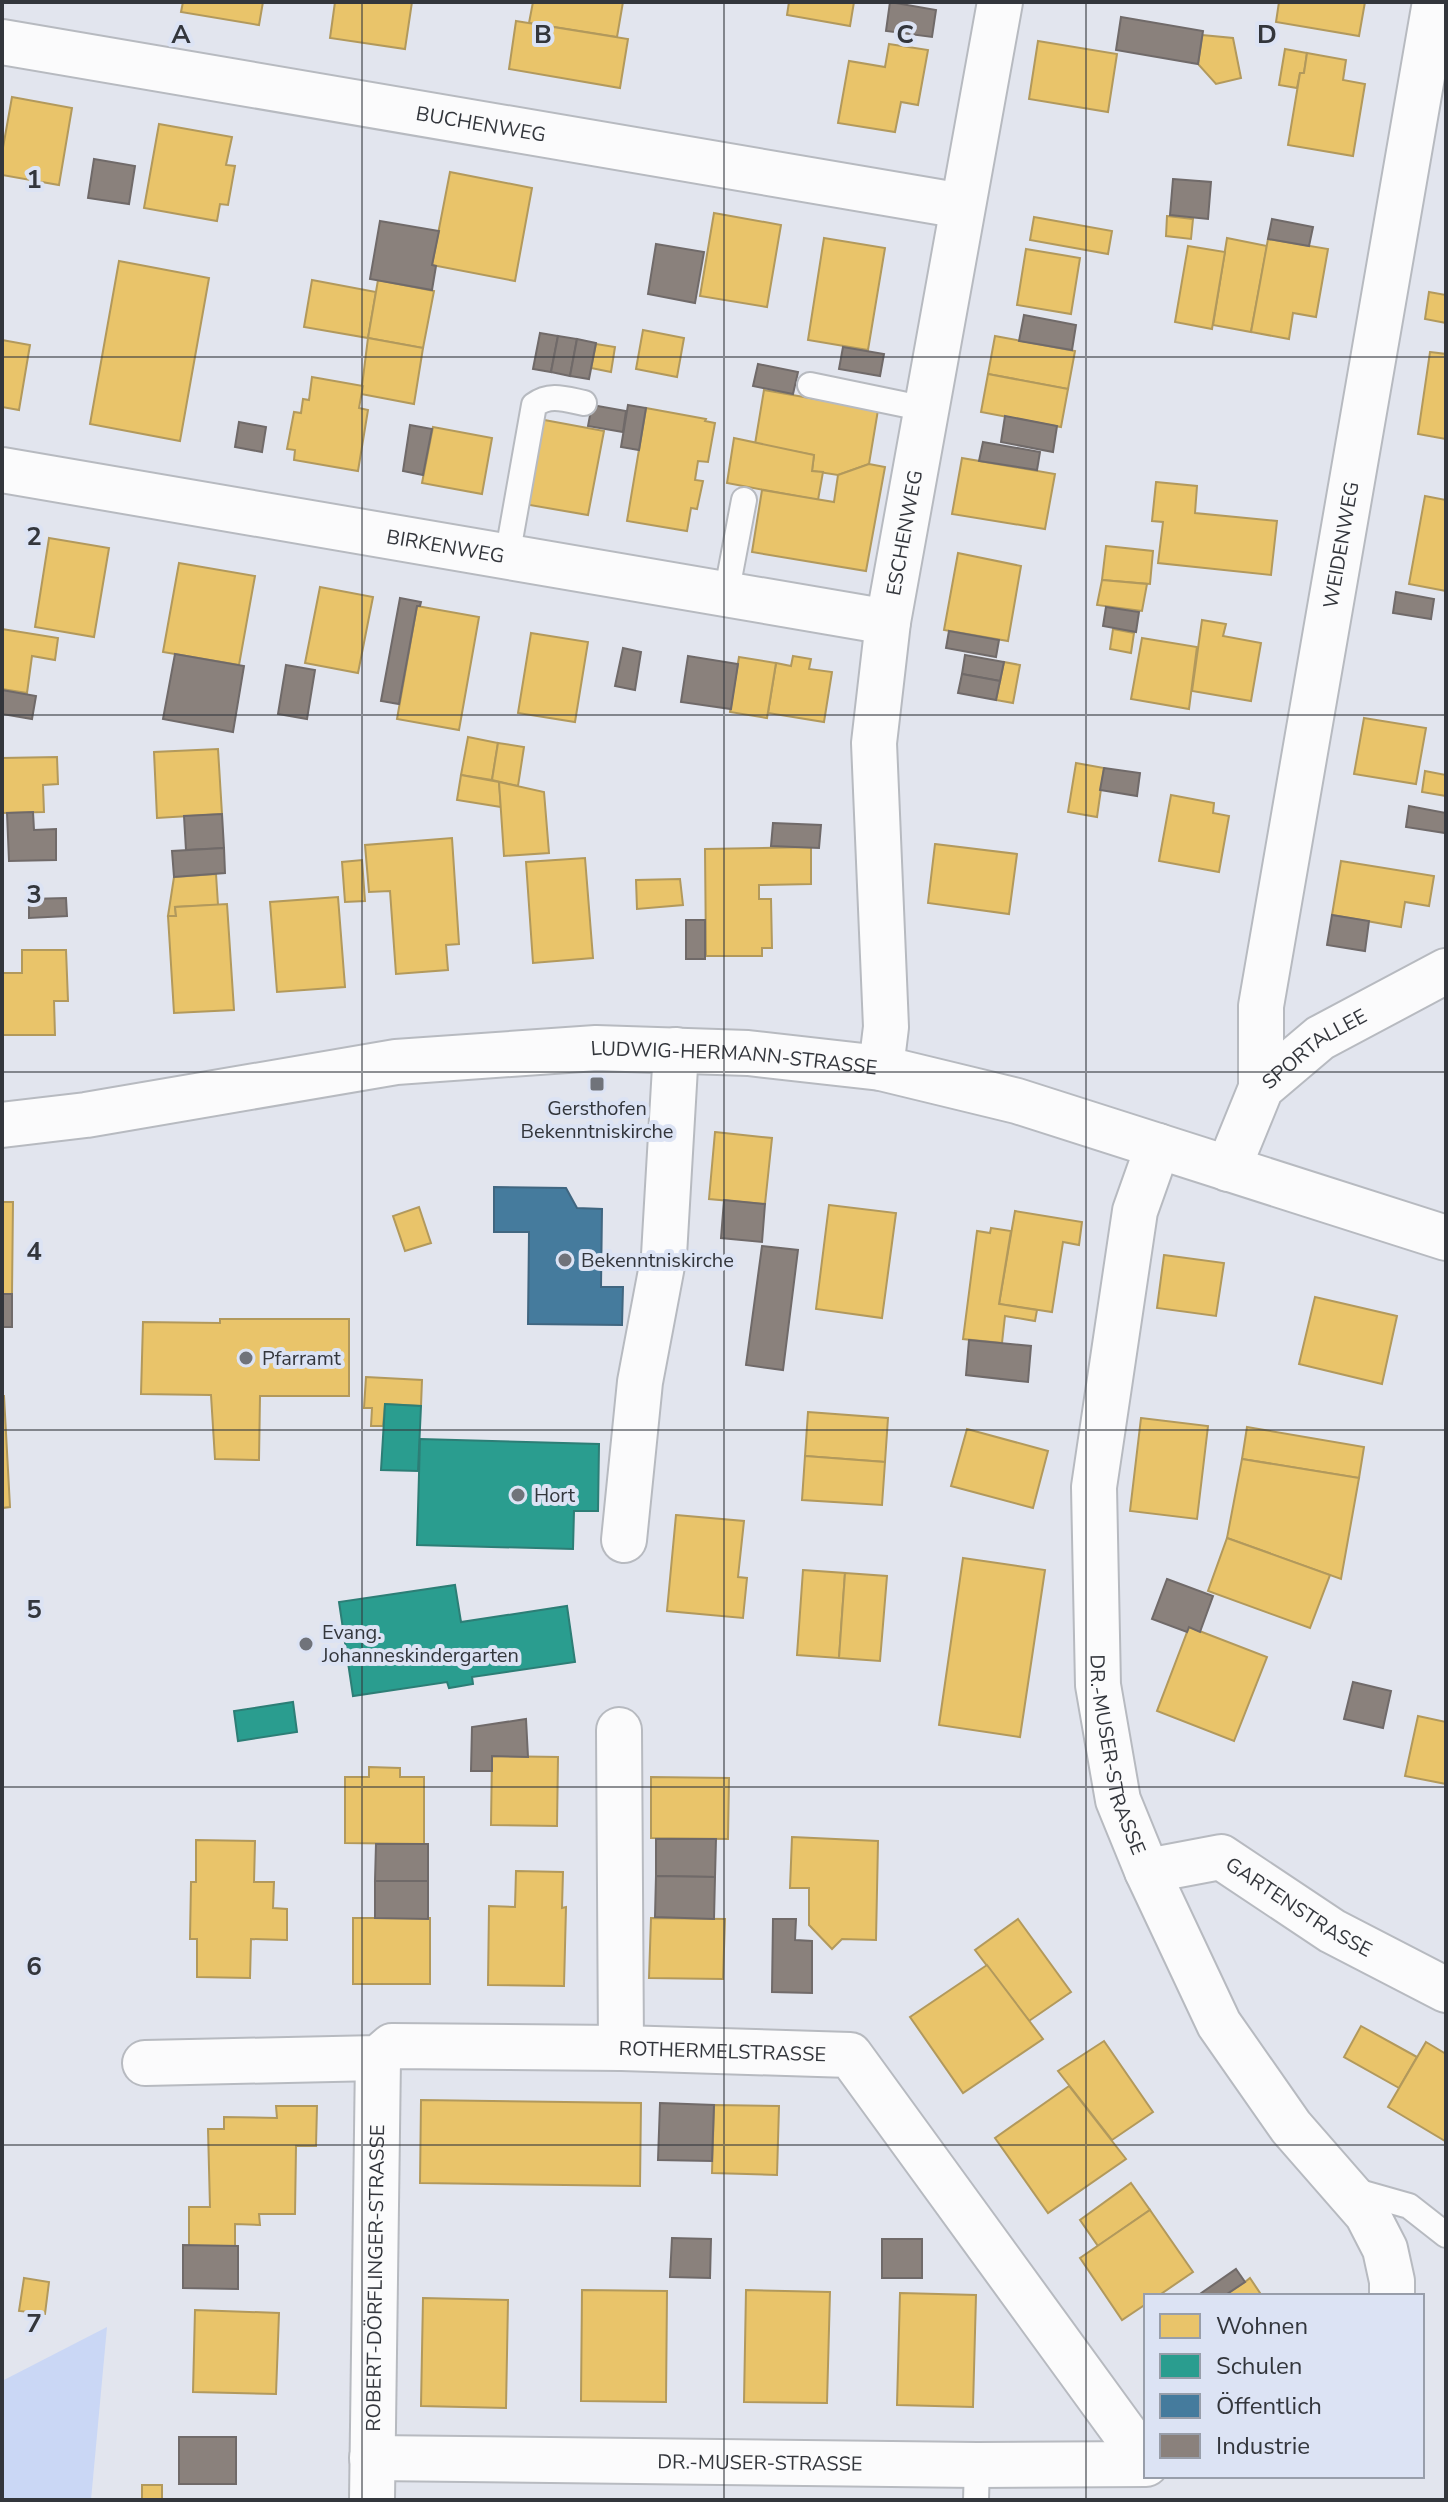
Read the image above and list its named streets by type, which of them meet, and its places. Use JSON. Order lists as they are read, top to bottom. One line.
{"streets":{"street":["BUCHENWEG","ESCHENWEG","WEIDENWEG","BIRKENWEG","SPORTALLEE","LUDWIG-HERMANN-STRASSE","DR.-MUSER-STRASSE","GARTENSTRASSE","ROTHERMELSTRASSE","ROBERT-DÖRFLINGER-STRASSE"]},"crossings":[["BUCHENWEG","ESCHENWEG"],["ESCHENWEG","BIRKENWEG"],["ESCHENWEG","LUDWIG-HERMANN-STRASSE"],["WEIDENWEG","SPORTALLEE"],["SPORTALLEE","LUDWIG-HERMANN-STRASSE"],["LUDWIG-HERMANN-STRASSE","DR.-MUSER-STRASSE"],["DR.-MUSER-STRASSE","GARTENSTRASSE"],["DR.-MUSER-STRASSE","ROBERT-DÖRFLINGER-STRASSE"],["ROTHERMELSTRASSE","ROBERT-DÖRFLINGER-STRASSE"]],"places":{"transit":["Gersthofen Bekenntniskirche"],"other":["Bekenntniskirche","Pfarramt","Hort","Evang. Johanneskindergarten"]},"legend":["Wohnen","Schulen","Öffentlich","Industrie"],"grid":{"columns":["A","B","C","D"],"rows":["1","2","3","4","5","6","7"]}}
